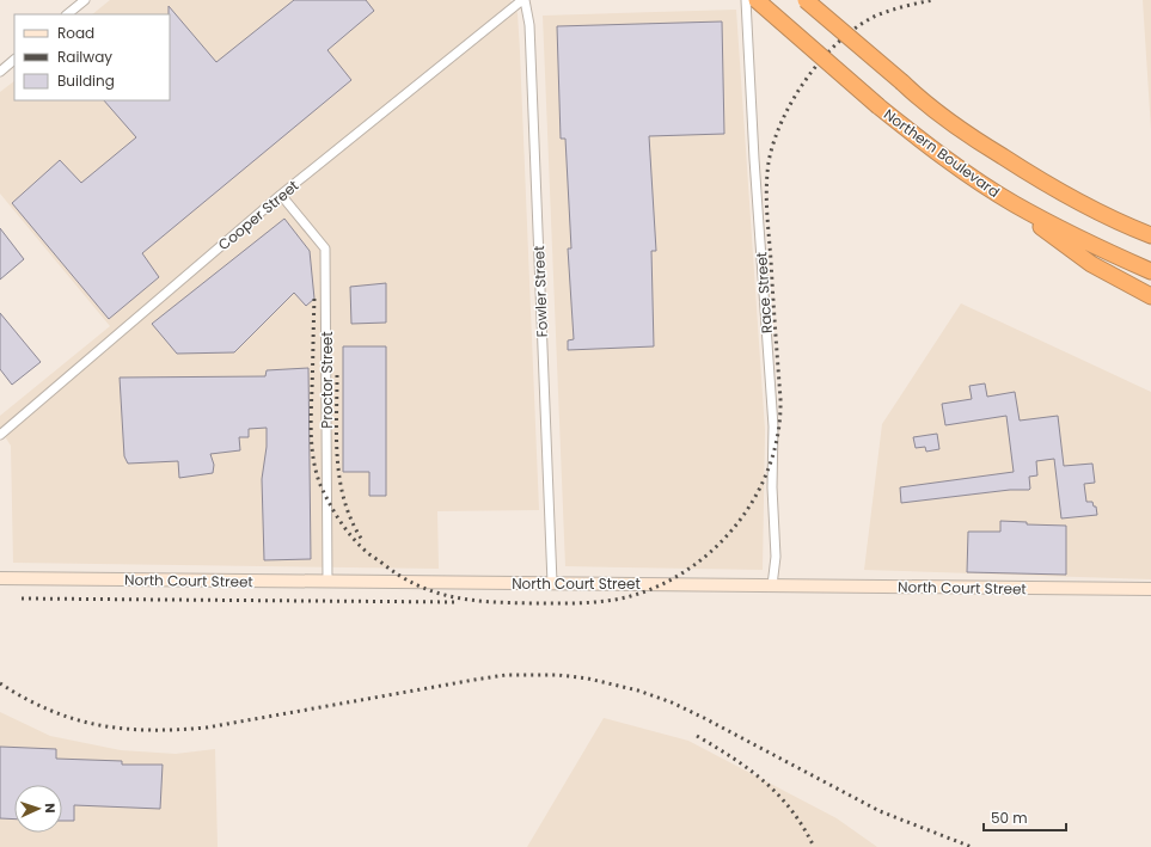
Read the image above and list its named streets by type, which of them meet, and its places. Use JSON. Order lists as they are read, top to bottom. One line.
{"streets":{"highway":["Northern Boulevard"],"main road":["North Court Street"],"street":["Cooper Street","Fowler Street","Race Street","Proctor Street"]},"crossings":[["Cooper Street","Fowler Street"],["Cooper Street","Proctor Street"],["Fowler Street","North Court Street"],["Race Street","North Court Street"],["Proctor Street","North Court Street"]],"legend":["Road","Railway","Building"],"scale_bar":"50 m","north":"right"}
